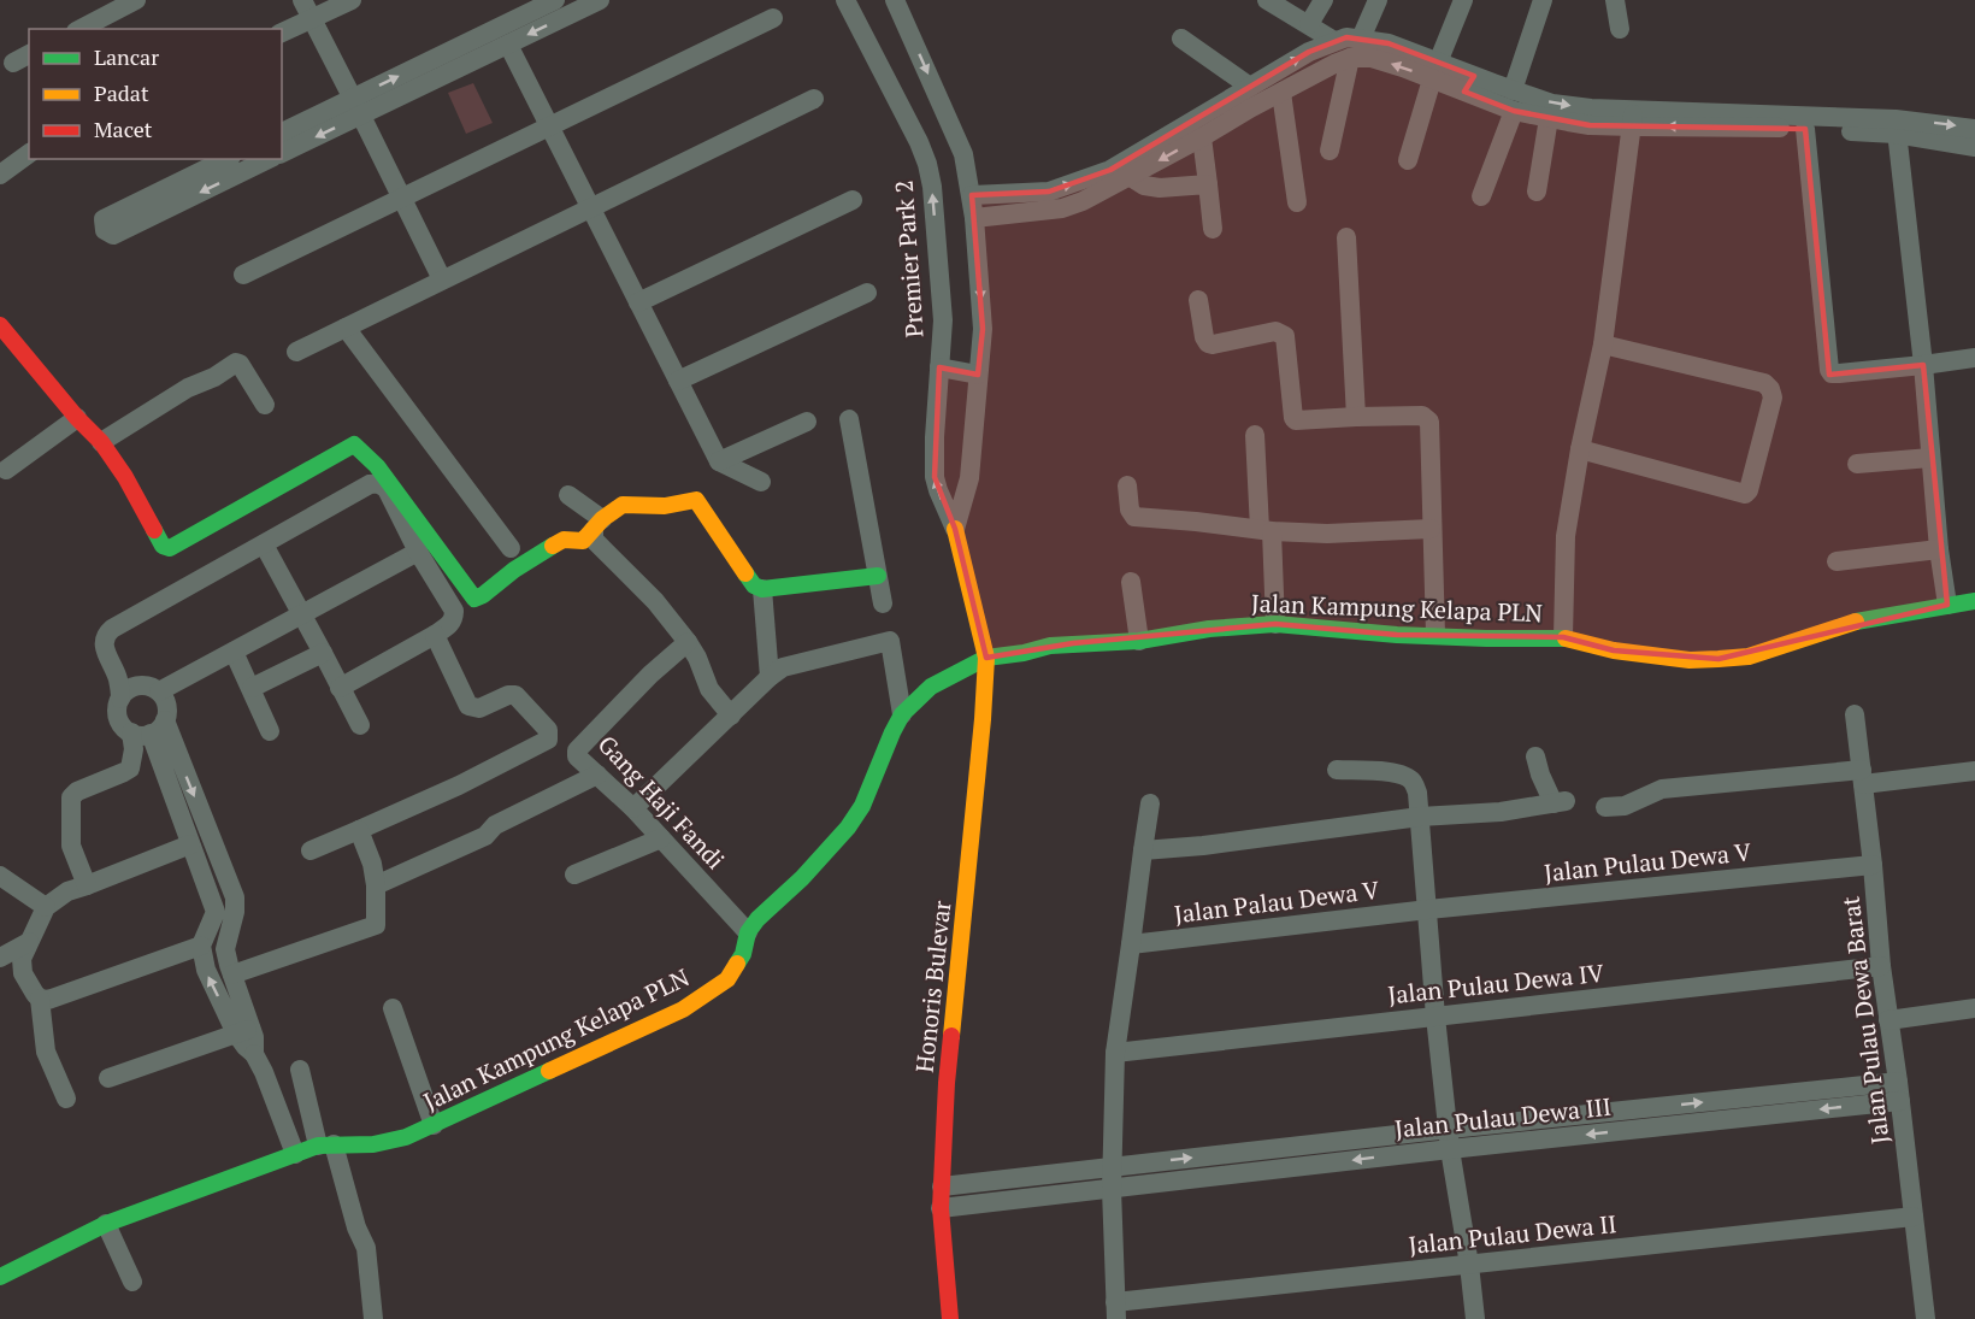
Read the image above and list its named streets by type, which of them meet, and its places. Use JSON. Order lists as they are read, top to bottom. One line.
{"streets":{"street":["Premier Park 2","Jalan Kampung Kelapa PLN","Gang Haji Fandi","Jalan Pulau Dewa V","Jalan Palau Dewa V","Jalan Pulau Dewa IV","Honoris Bulevar","Jalan Pulau Dewa Barat","Jalan Pulau Dewa III","Jalan Pulau Dewa II"]},"crossings":[["Premier Park 2","Jalan Kampung Kelapa PLN"],["Premier Park 2","Honoris Bulevar"],["Jalan Kampung Kelapa PLN","Gang Haji Fandi"],["Jalan Kampung Kelapa PLN","Honoris Bulevar"],["Jalan Pulau Dewa V","Jalan Palau Dewa V"],["Jalan Pulau Dewa V","Jalan Pulau Dewa Barat"],["Jalan Pulau Dewa IV","Jalan Pulau Dewa Barat"],["Honoris Bulevar","Jalan Pulau Dewa III"],["Jalan Pulau Dewa Barat","Jalan Pulau Dewa III"],["Jalan Pulau Dewa Barat","Jalan Pulau Dewa II"]],"legend":["Lancar","Padat","Macet"]}
